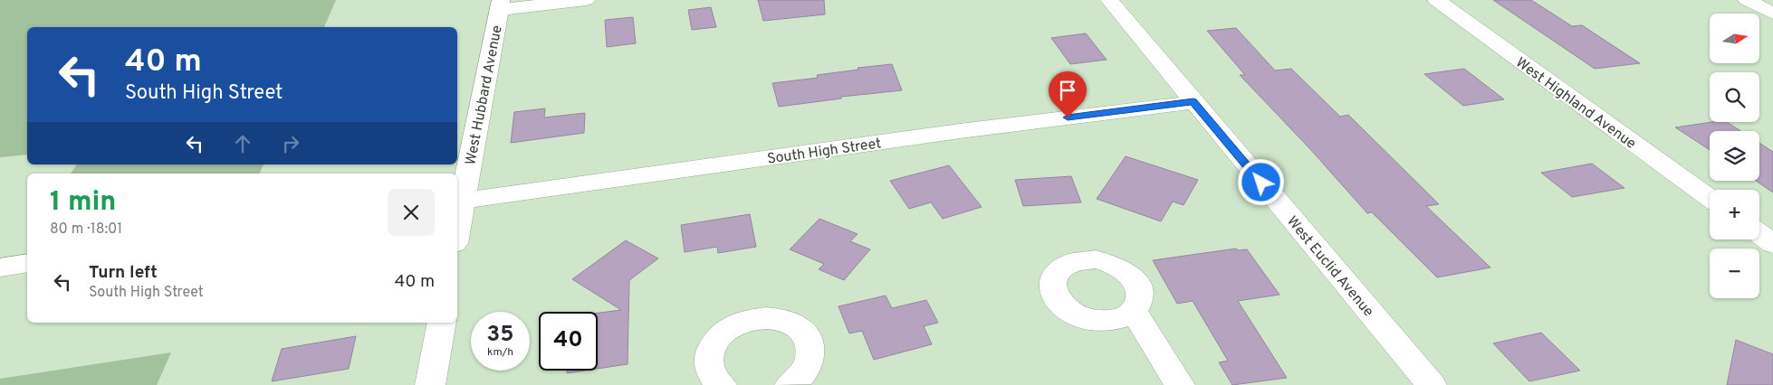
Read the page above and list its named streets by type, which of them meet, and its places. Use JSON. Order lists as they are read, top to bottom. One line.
{"streets":{"street":["West Hubbard Avenue","West Highland Avenue","South High Street","West Euclid Avenue"]},"crossings":[["West Hubbard Avenue","South High Street"],["South High Street","West Euclid Avenue"]],"north":"right","page":{"map_buttons":["+","−"],"turn":["40 m","South High Street"],"heading":["1 min","80 m · 18:01"],"list":[{"name":"Turn left","note":"South High Street","value":"40 m"}],"speed":"35 km/h","limit":"40"}}
